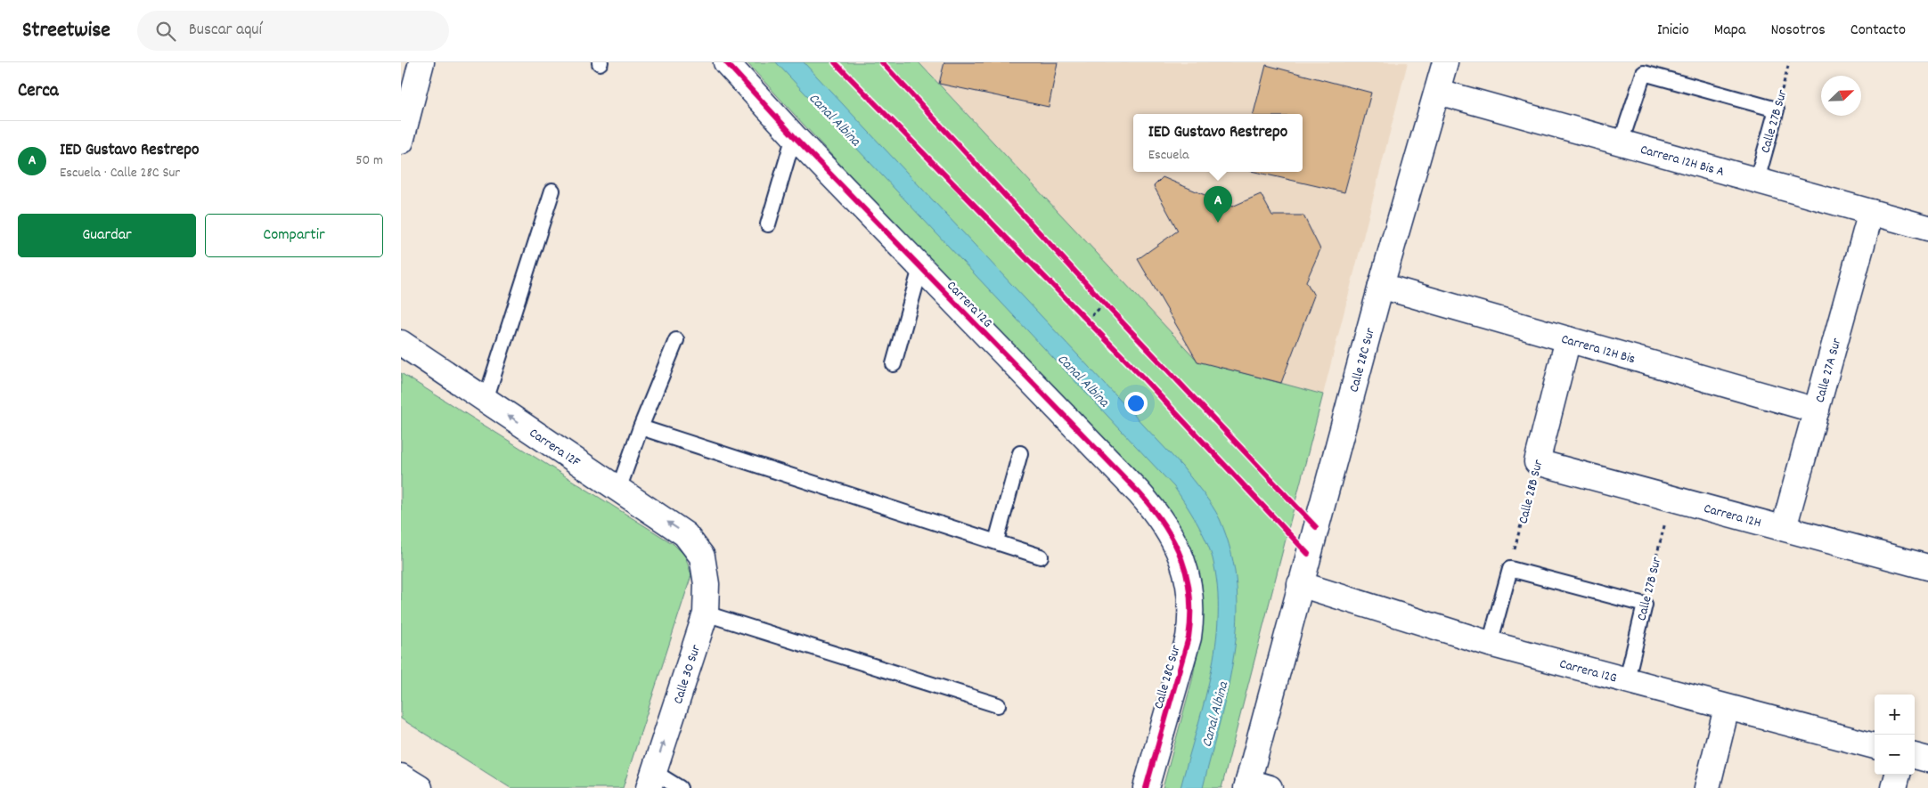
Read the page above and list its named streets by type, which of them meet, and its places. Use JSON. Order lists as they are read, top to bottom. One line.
{"streets":{"street":["Carrera 12H Bis A","Carrera 12G","Carrera 12H Bis","Calle 28C Sur","Calle 27A Sur","Carrera 12F","Calle 28B Sur","Carrera 12H","Calle 30 Sur"],"lane":["Calle 27B Sur"]},"crossings":[["Calle 27B Sur","Carrera 12H Bis A"],["Calle 27B Sur","Carrera 12G"],["Calle 27B Sur","Carrera 12H"],["Carrera 12H Bis A","Calle 28C Sur"],["Carrera 12H Bis A","Calle 27A Sur"],["Carrera 12G","Calle 28C Sur"],["Carrera 12H Bis","Calle 28C Sur"],["Carrera 12H Bis","Calle 27A Sur"],["Carrera 12H Bis","Calle 28B Sur"],["Calle 27A Sur","Carrera 12H"],["Carrera 12F","Calle 30 Sur"],["Calle 28B Sur","Carrera 12H"]],"one_way":["Carrera 12F","Calle 30 Sur"],"water":["Canal Albina"],"north":"top right","page":{"header":"Streetwise","search":"Buscar aquí","nav":["Inicio","Mapa","Nosotros","Contacto"],"heading":"Cerca","popup":["IED Gustavo Restrepo","Escuela"],"list":[{"mark":"A","name":"IED Gustavo Restrepo","note":"Escuela · Calle 28C Sur","value":"50 m"}],"pins":"A","buttons":["Guardar","Compartir"],"map_buttons":["+","−"]}}
